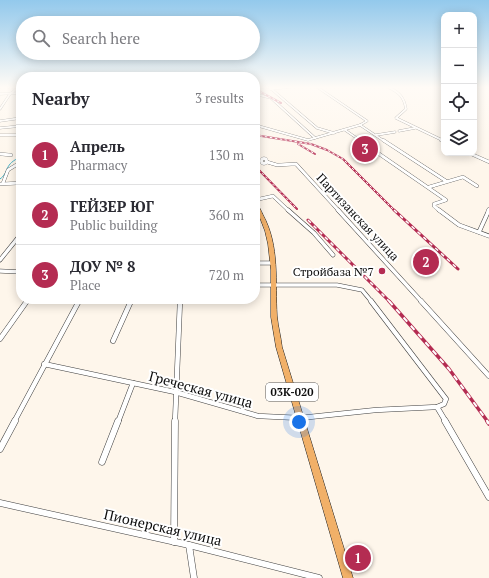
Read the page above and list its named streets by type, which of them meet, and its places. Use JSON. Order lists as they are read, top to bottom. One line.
{"streets":{"main road":["03К-020"],"street":["Партизанская улица","Греческая улица","Пионерская улица"]},"crossings":[["Греческая улица","03К-020"]],"places":["Стройбаза №7"],"page":{"map_buttons":["+","−"],"search":"Search here","heading":["Nearby","3 results"],"list":[{"mark":"1","name":"Апрель","note":"Pharmacy","value":"130 m"},{"mark":"2","name":"ГЕЙЗЕР ЮГ","note":"Public building","value":"360 m"},{"mark":"3","name":"ДОУ № 8","note":"Place","value":"720 m"}],"pins":["3","2","1"]}}
